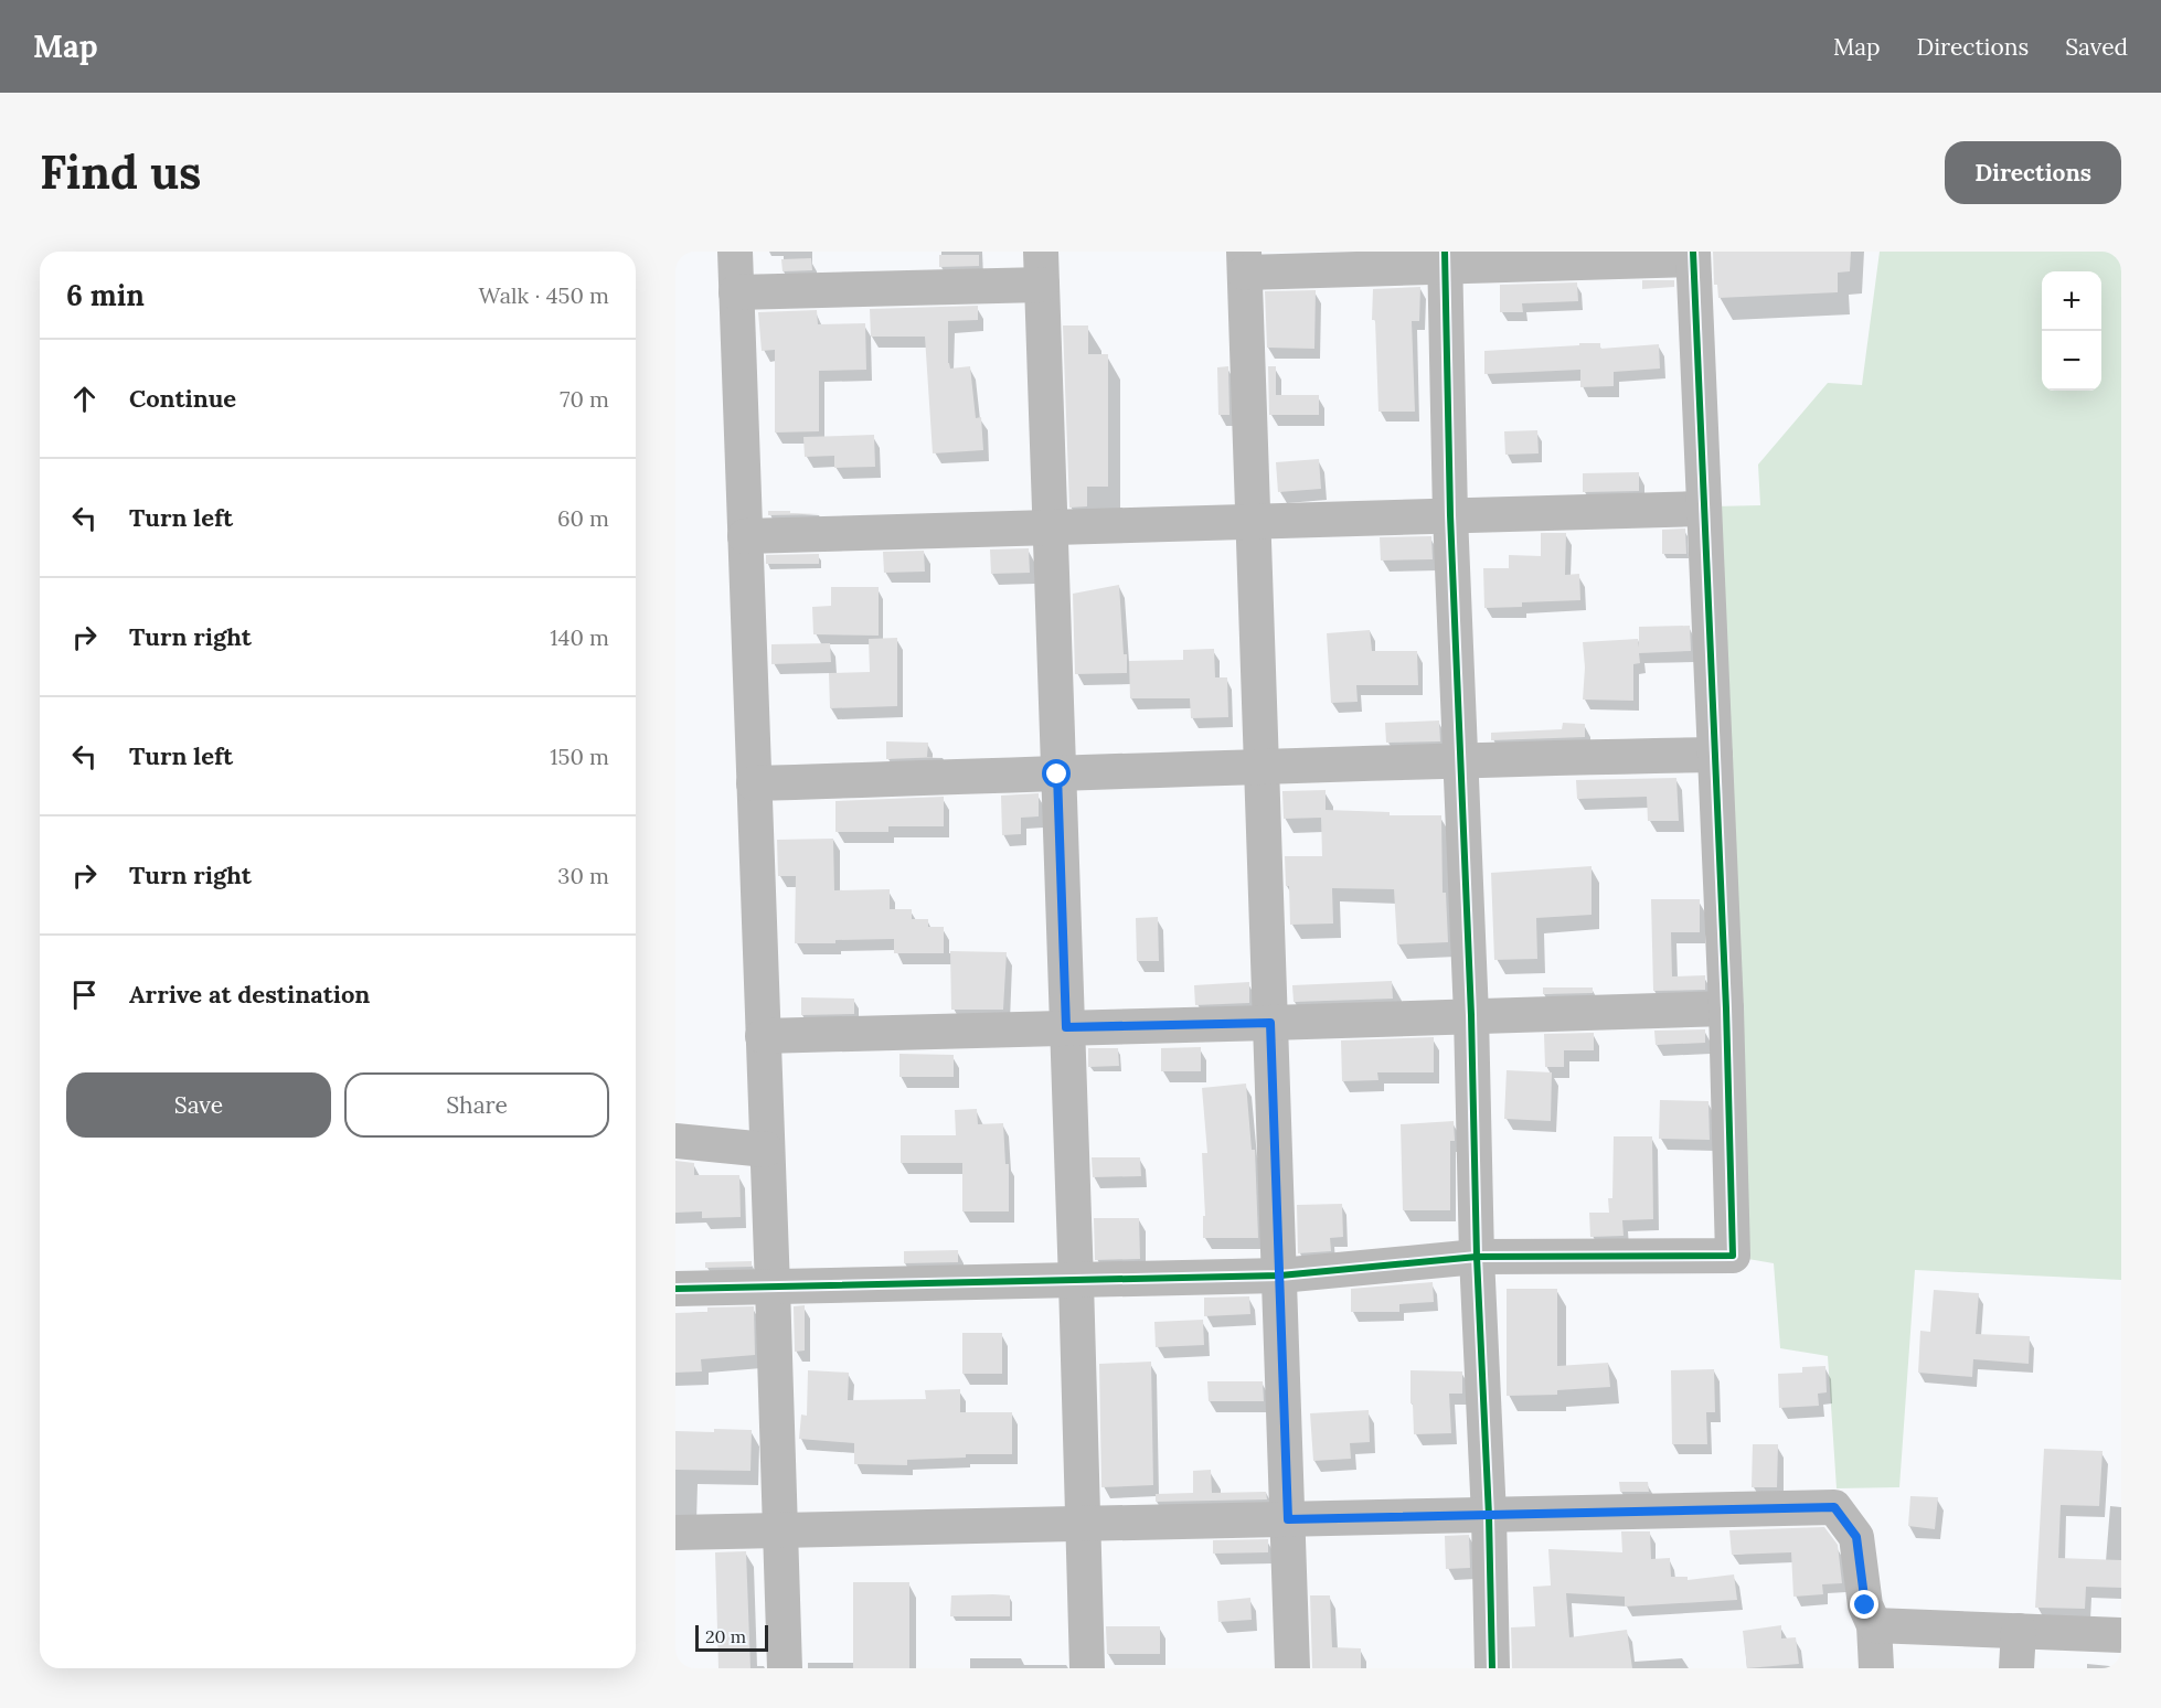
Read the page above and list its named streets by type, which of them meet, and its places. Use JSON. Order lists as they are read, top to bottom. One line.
{"scale_bar":"20 m","page":{"header":"Map","nav":["Map","Directions","Saved"],"buttons":["Directions",["Save","Share"]],"title":"Find us","heading":["6 min","Walk · 450 m"],"map_buttons":["+","−"],"list":[["Continue","70 m"],["Turn left","60 m"],["Turn right","140 m"],["Turn left","150 m"],["Turn right","30 m"],"Arrive at destination"],"scale":"20 m"}}
